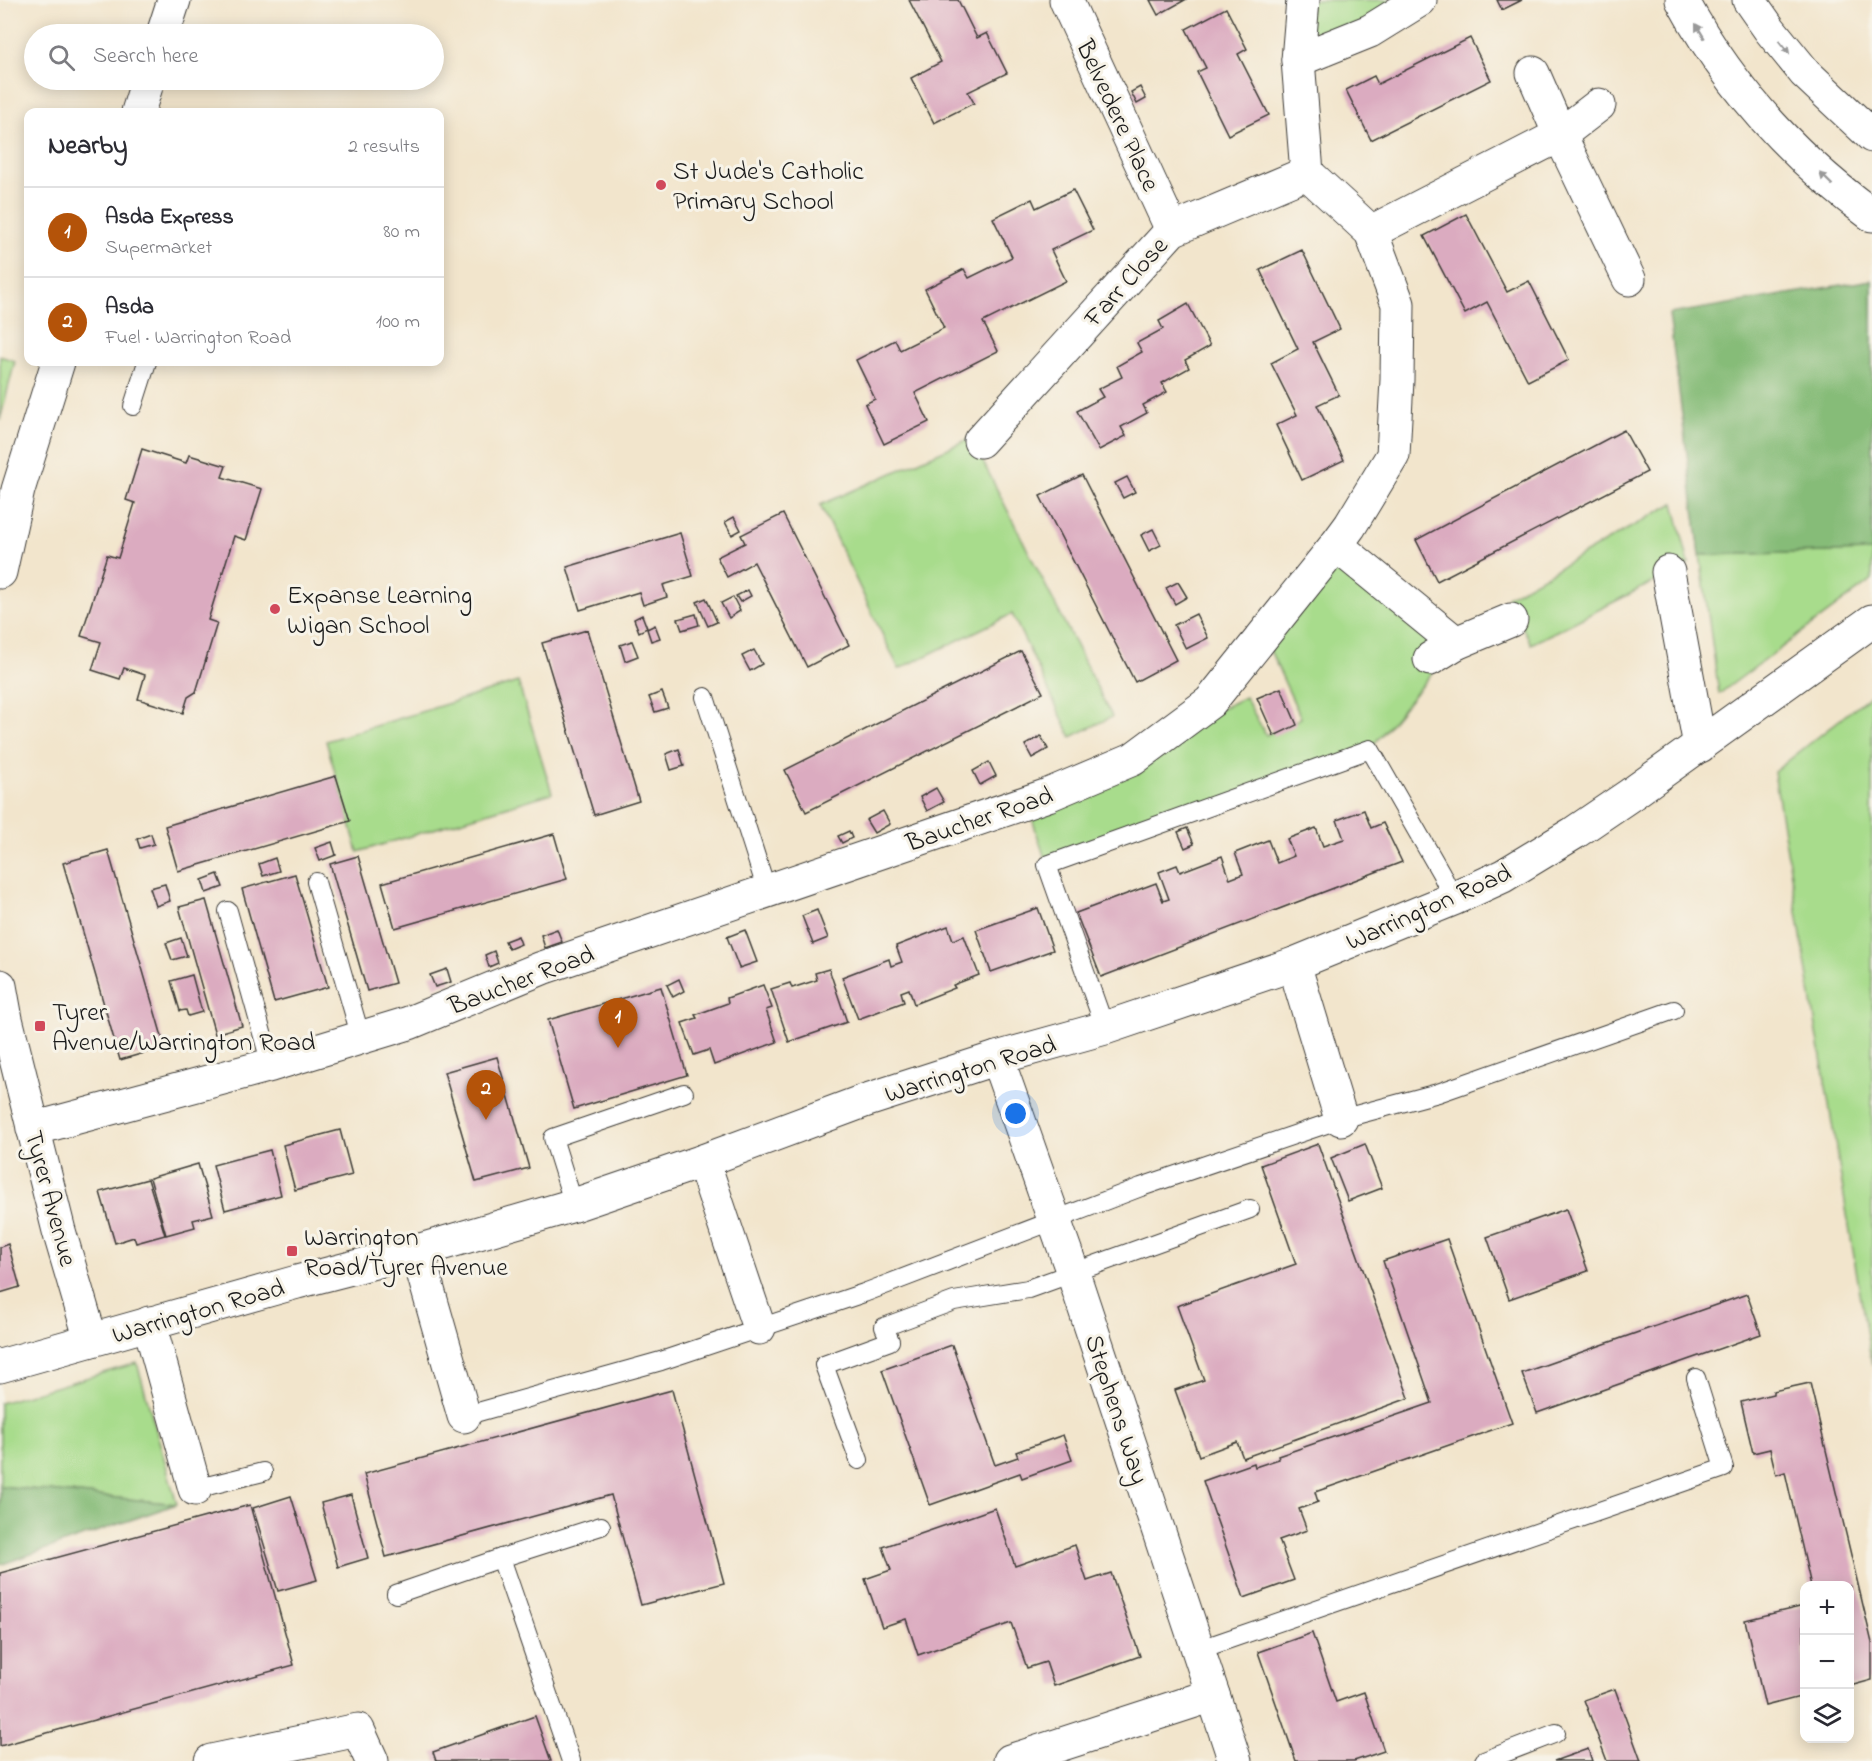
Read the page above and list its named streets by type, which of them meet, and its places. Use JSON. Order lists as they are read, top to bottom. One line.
{"streets":{"main road":["Belvedere Place","Farr Close","Baucher Road","Warrington Road","Tyrer Avenue","Stephens Way"]},"crossings":[["Belvedere Place","Farr Close"],["Farr Close","Baucher Road"],["Baucher Road","Tyrer Avenue"],["Warrington Road","Tyrer Avenue"],["Warrington Road","Stephens Way"]],"places":{"other":["St Jude's Catholic Primary School","Expanse Learning Wigan School"],"transit":["Tyrer Avenue/Warrington Road","Warrington Road/Tyrer Avenue"]},"page":{"search":"Search here","heading":["Nearby","2 results"],"list":[{"mark":"1","name":"Asda Express","note":"Supermarket","value":"80 m"},{"mark":"2","name":"Asda","note":"Fuel · Warrington Road","value":"100 m"}],"pins":["1","2"],"map_buttons":["+","−"]}}
